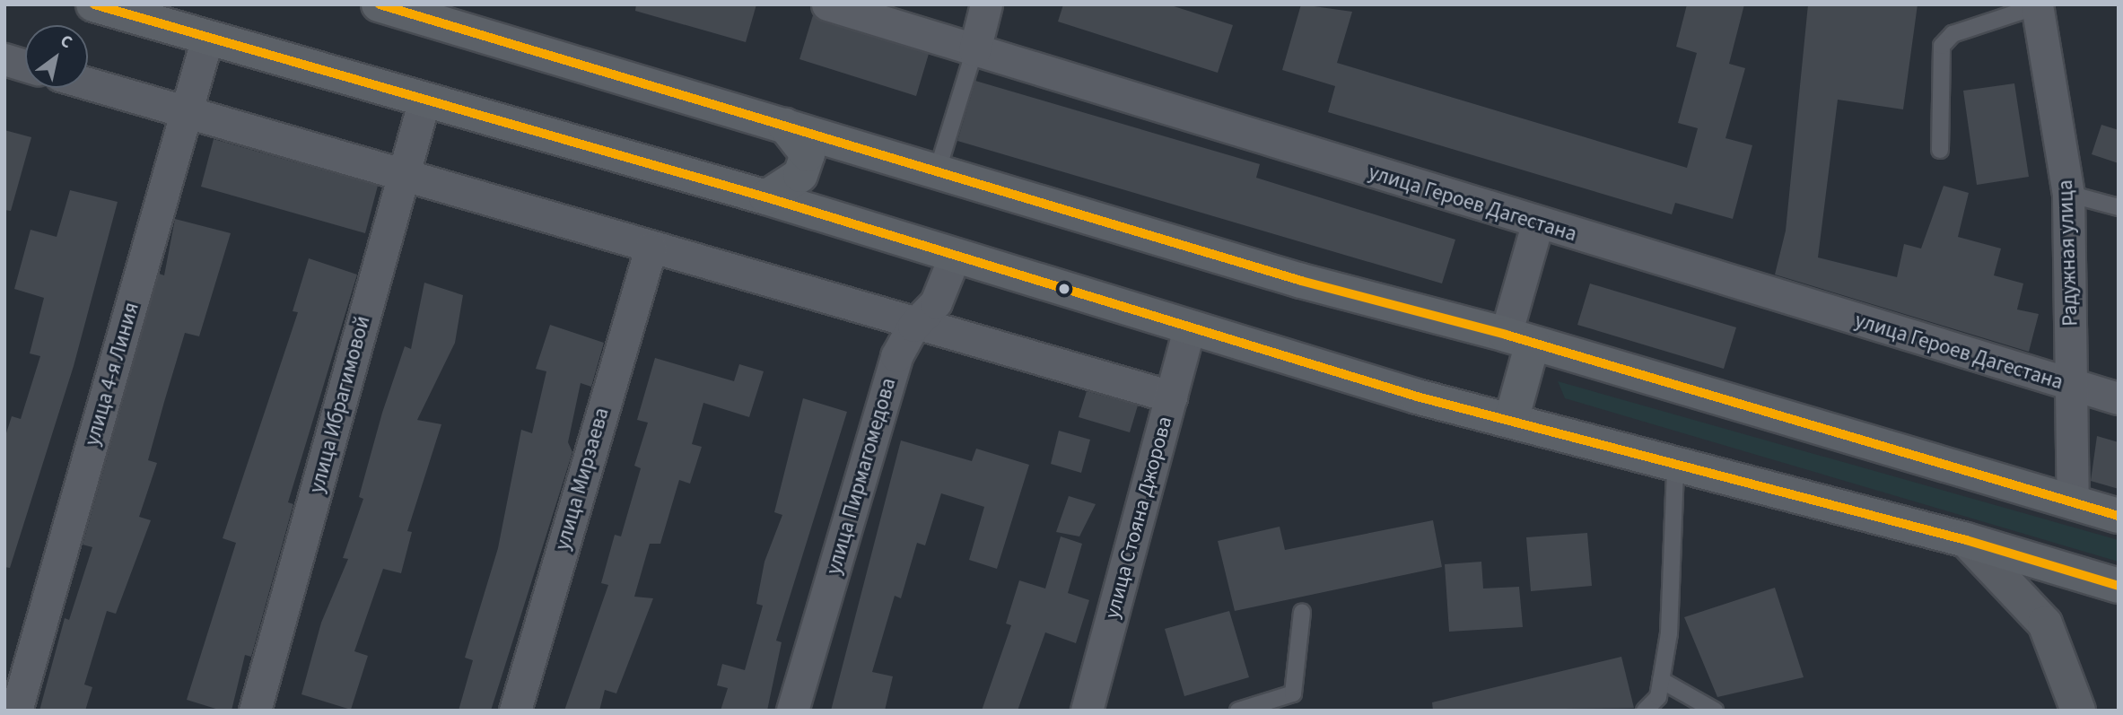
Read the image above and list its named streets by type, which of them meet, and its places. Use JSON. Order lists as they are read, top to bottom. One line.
{"streets":{"street":["улица Героев Дагестана","Радужная улица","улица 4-я Линия","улица Ибрагимовой","улица Пирмагомедова","улица Мирзаева","улица Стояна Джорова"]},"crossings":[["улица Героев Дагестана","Радужная улица"]],"north":"top right"}
